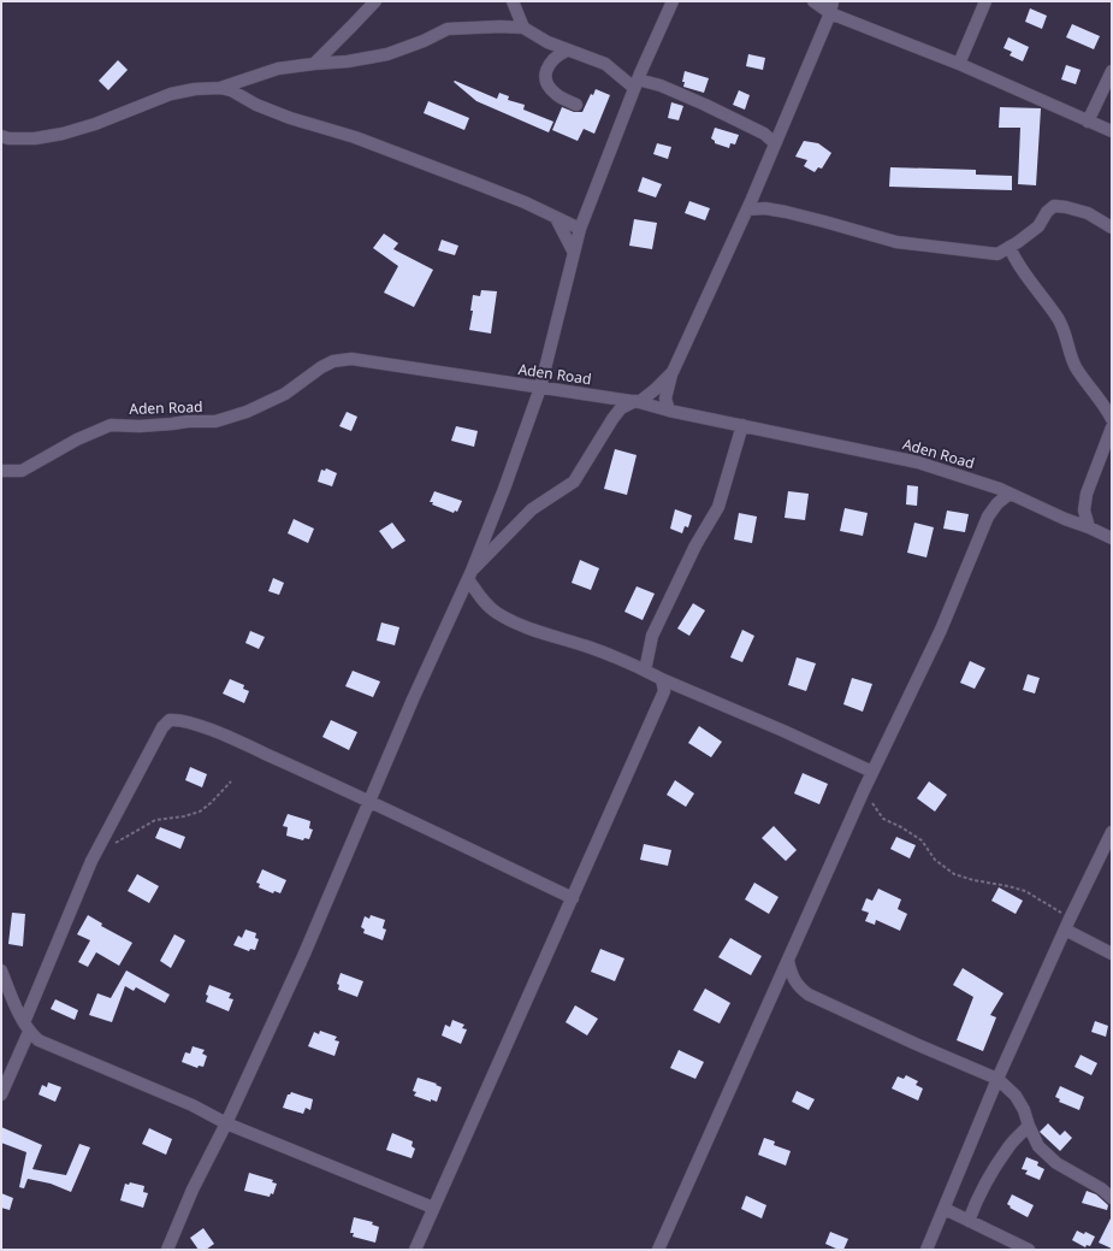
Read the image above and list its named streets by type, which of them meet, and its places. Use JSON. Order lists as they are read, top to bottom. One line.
{"streets":{"street":["Aden Road"]}}
